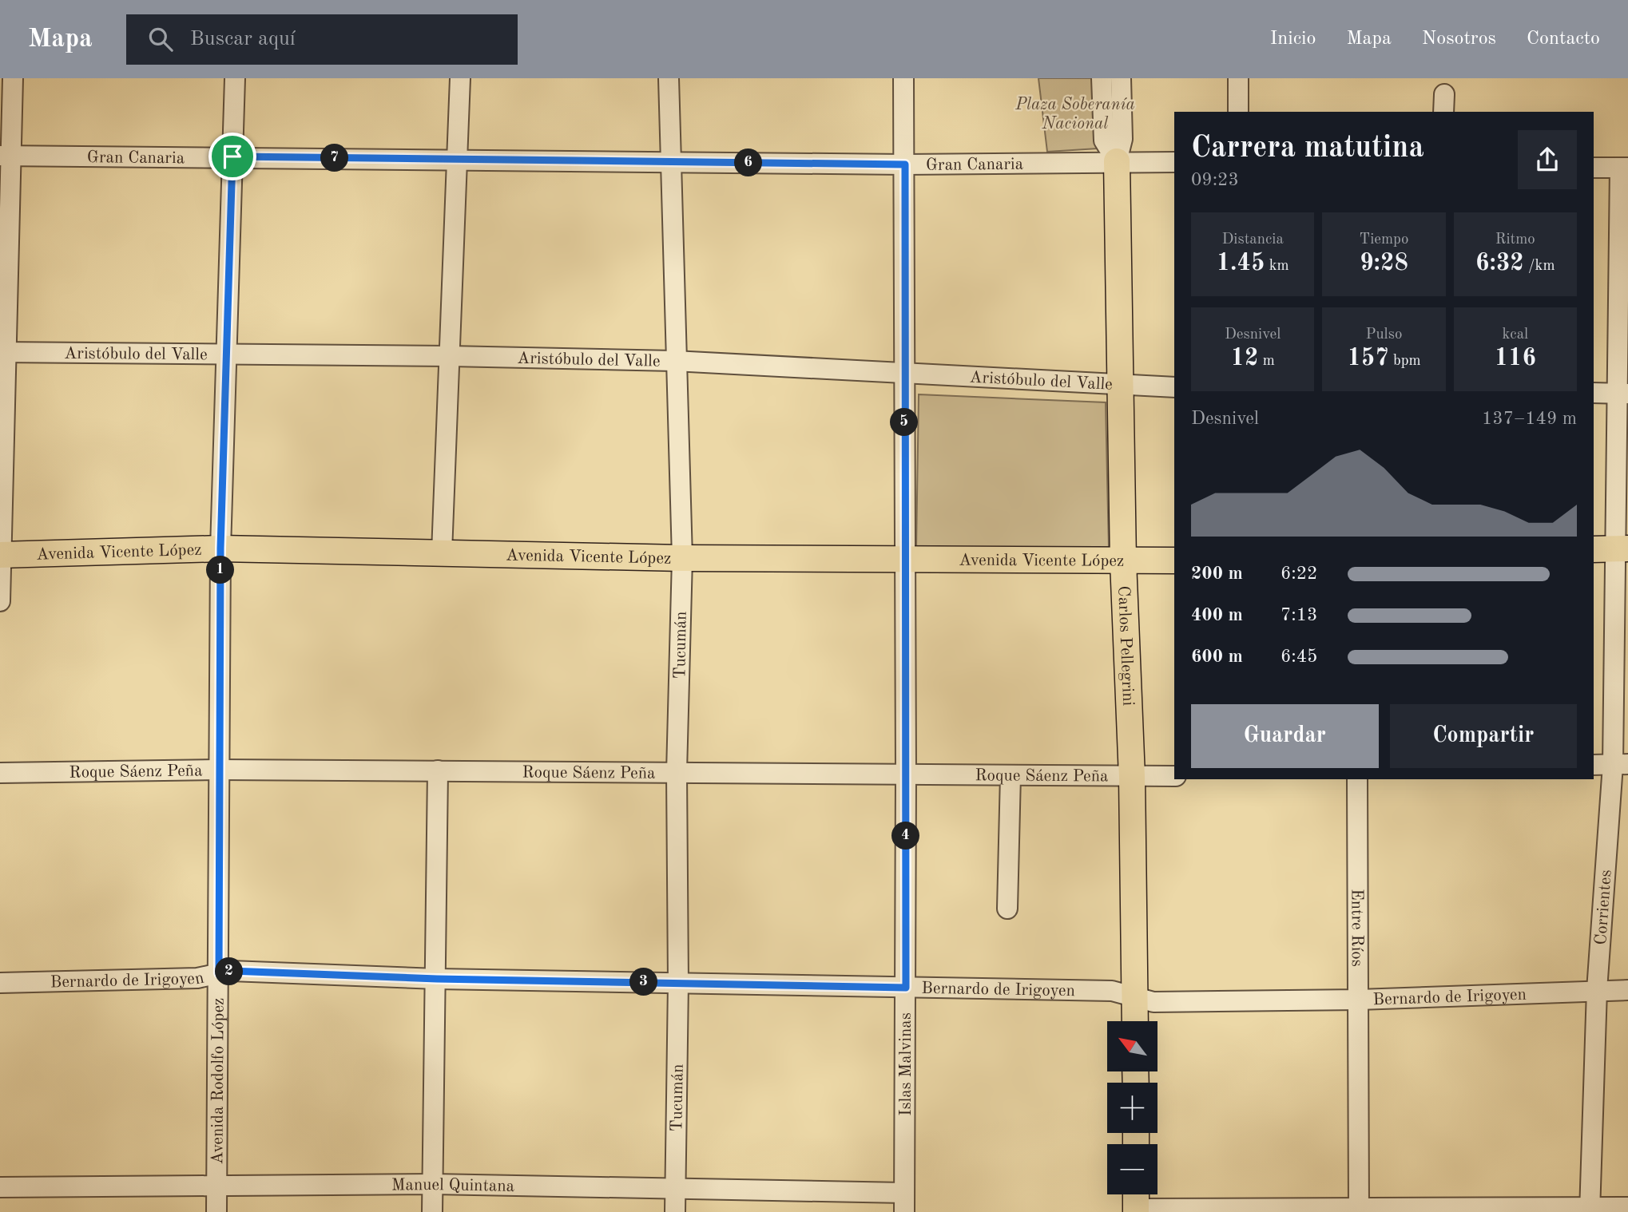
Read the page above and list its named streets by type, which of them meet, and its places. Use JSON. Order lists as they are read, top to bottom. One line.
{"streets":{"main road":["Avenida Vicente López","Carlos Pellegrini"],"street":["Gran Canaria","Aristóbulo del Valle","Tucumán","Roque Sáenz Peña","Corrientes","Entre Ríos","Bernardo de Irigoyen","Islas Malvinas","Avenida Rodolfo López","Manuel Quintana"]},"crossings":[["Gran Canaria","Tucumán"],["Gran Canaria","Carlos Pellegrini"],["Gran Canaria","Islas Malvinas"],["Gran Canaria","Avenida Rodolfo López"],["Aristóbulo del Valle","Tucumán"],["Aristóbulo del Valle","Carlos Pellegrini"],["Aristóbulo del Valle","Islas Malvinas"],["Aristóbulo del Valle","Avenida Rodolfo López"],["Avenida Vicente López","Tucumán"],["Avenida Vicente López","Carlos Pellegrini"],["Avenida Vicente López","Islas Malvinas"],["Avenida Vicente López","Avenida Rodolfo López"],["Tucumán","Roque Sáenz Peña"],["Tucumán","Bernardo de Irigoyen"],["Tucumán","Manuel Quintana"],["Carlos Pellegrini","Roque Sáenz Peña"],["Carlos Pellegrini","Bernardo de Irigoyen"],["Roque Sáenz Peña","Islas Malvinas"],["Roque Sáenz Peña","Avenida Rodolfo López"],["Corrientes","Bernardo de Irigoyen"],["Entre Ríos","Bernardo de Irigoyen"],["Bernardo de Irigoyen","Islas Malvinas"],["Bernardo de Irigoyen","Avenida Rodolfo López"],["Islas Malvinas","Manuel Quintana"],["Avenida Rodolfo López","Manuel Quintana"]],"parks":["Plaza Soberanía Nacional"],"north":"top left","page":{"header":"Mapa","search":"Buscar aquí","nav":["Inicio","Mapa","Nosotros","Contacto"],"heading":["Carrera matutina","09:23"],"pins":["7","6","5","1","4","2","3"],"stats":[["Distancia","1.45 km"],["Tiempo","9:28"],["Ritmo","6:32 /km"],["Desnivel","12 m"],["Pulso","157 bpm"],["kcal","116"]],"chart":["Desnivel","137–149 m"],"list":[{"name":"200 m","note":"6:22"},{"name":"400 m","note":"7:13"},{"name":"600 m","note":"6:45"}],"buttons":["Guardar","Compartir"],"map_buttons":["+","−"]}}
